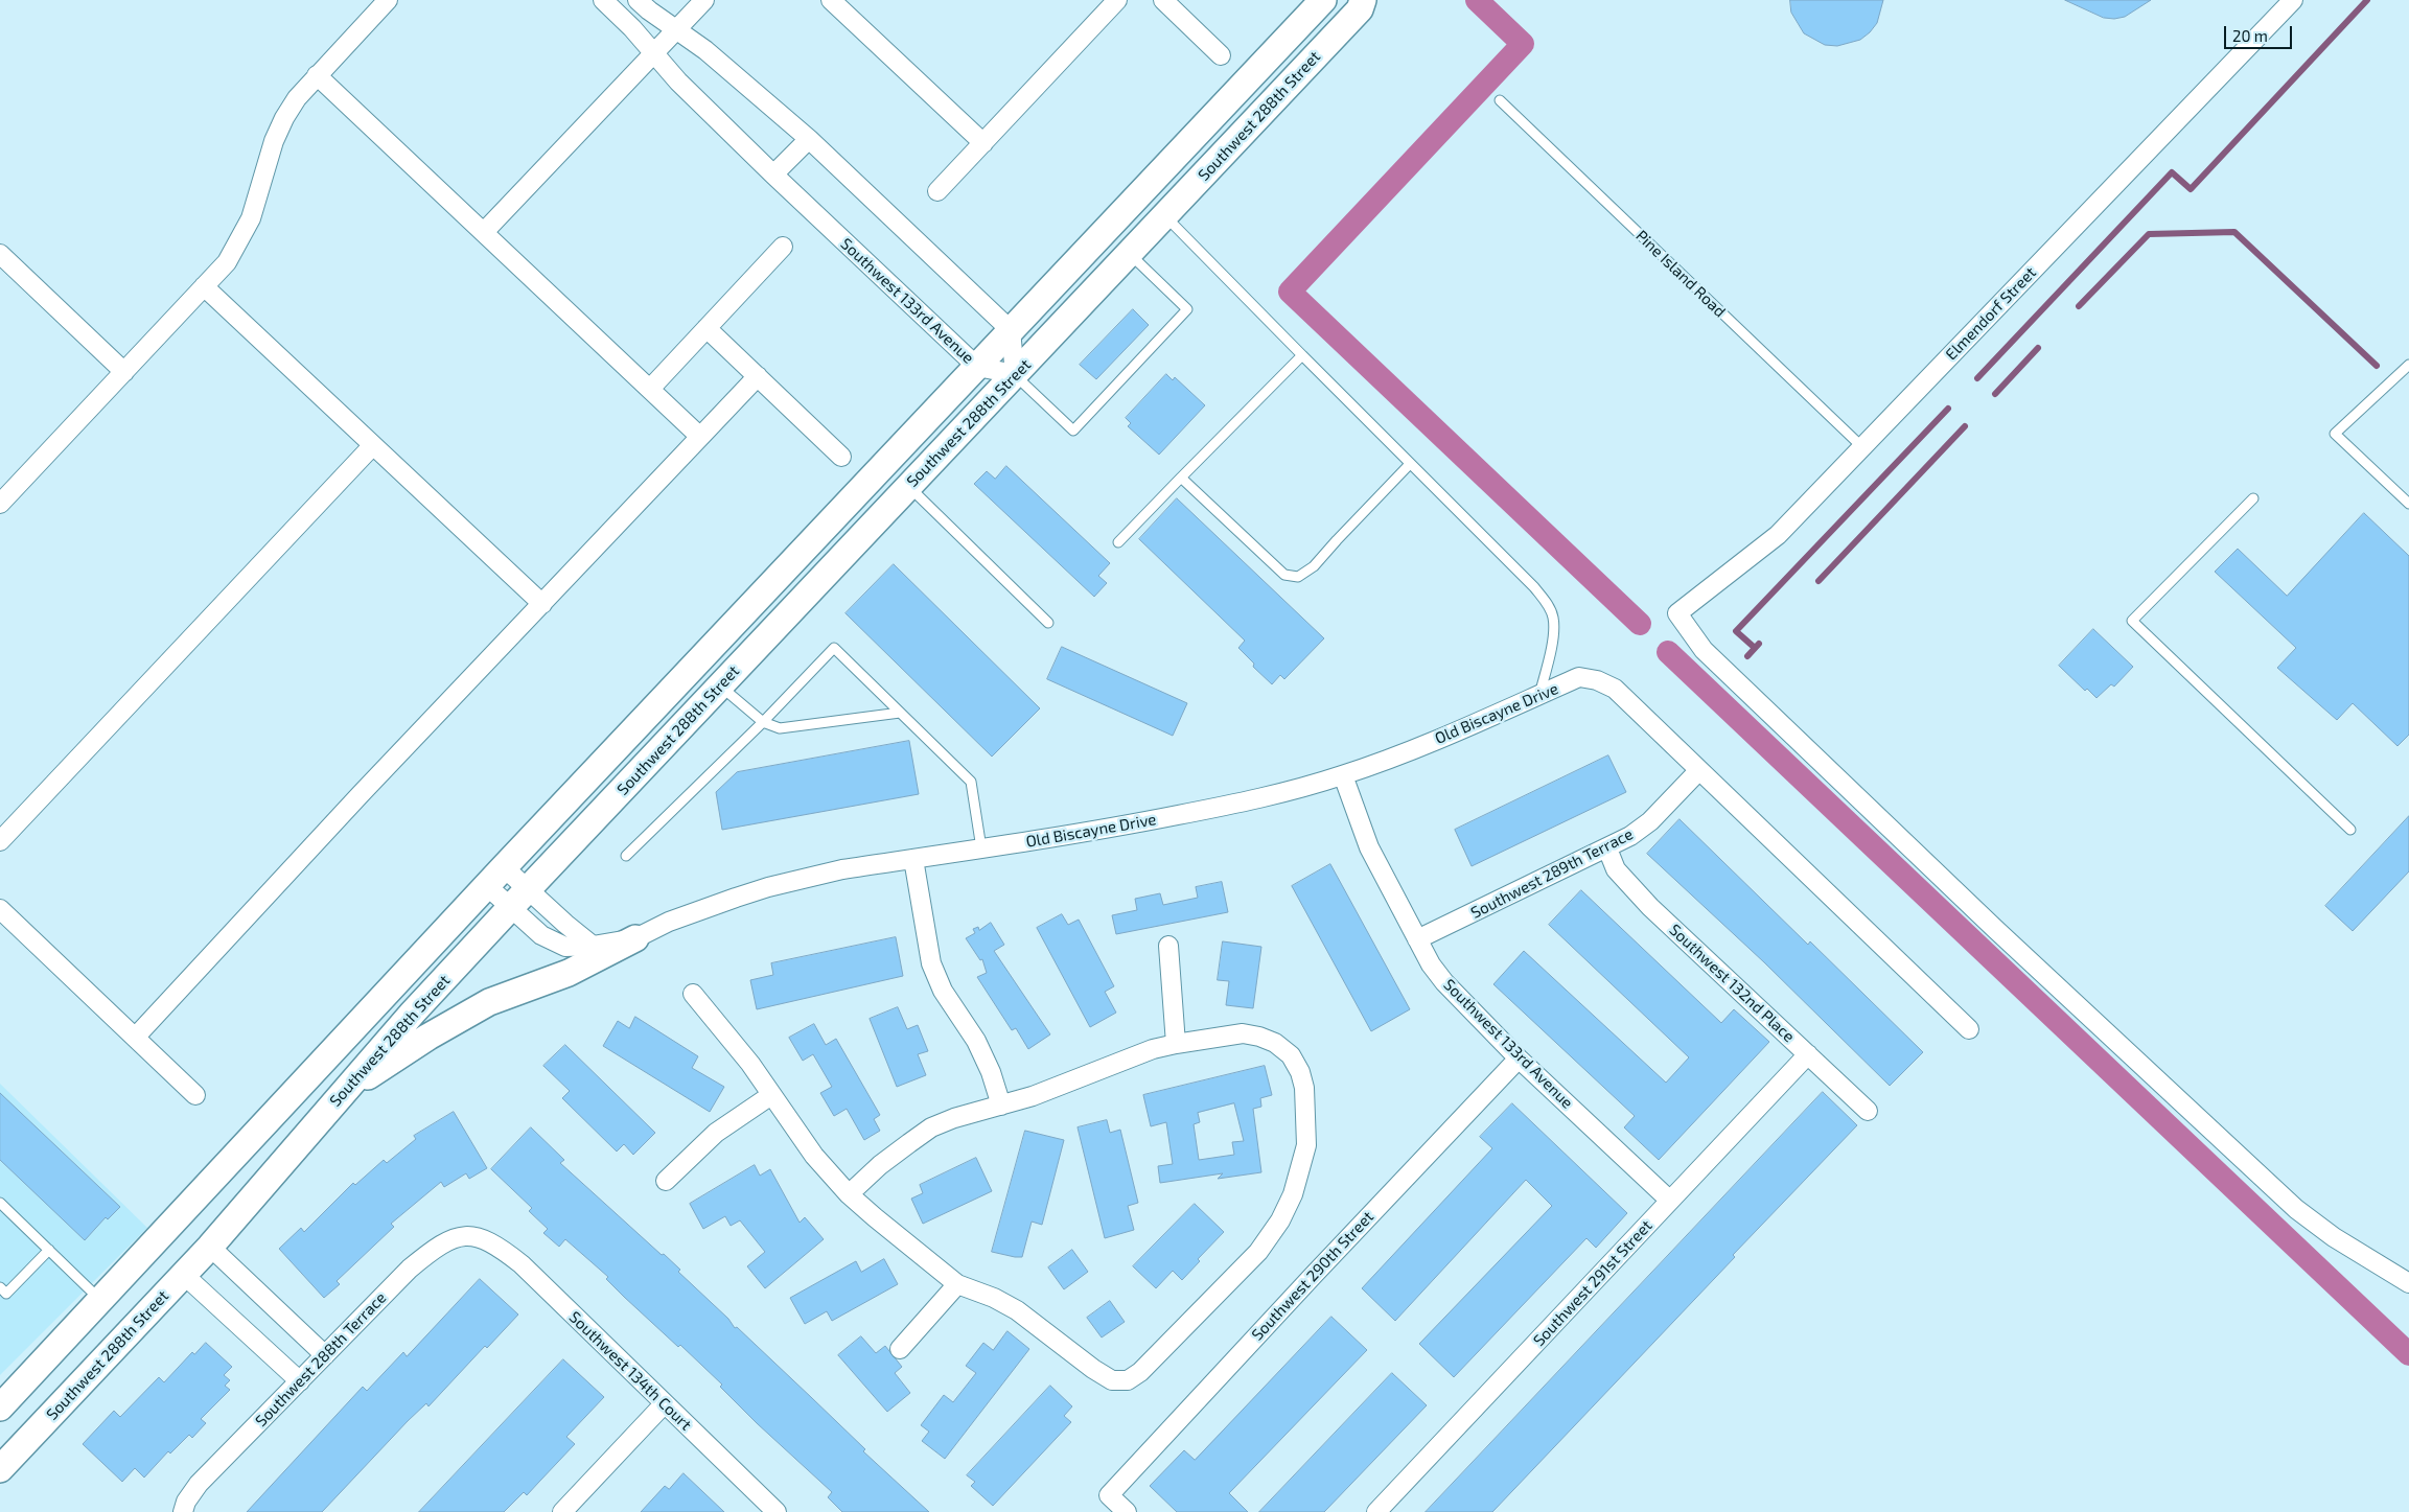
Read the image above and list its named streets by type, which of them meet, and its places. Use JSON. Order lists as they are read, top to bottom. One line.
{"streets":{"main road":["Southwest 288th Street"],"street":["Southwest 133rd Avenue","Elmendorf Street","Old Biscayne Drive","Southwest 289th Terrace","Southwest 132nd Place","Southwest 290th Street","Southwest 291st Street","Southwest 288th Terrace","Southwest 134th Court"],"lane":["Pine Island Road"]},"crossings":[["Southwest 288th Street","Southwest 133rd Avenue"],["Southwest 288th Street","Old Biscayne Drive"],["Pine Island Road","Elmendorf Street"],["Southwest 133rd Avenue","Old Biscayne Drive"],["Southwest 133rd Avenue","Southwest 289th Terrace"],["Southwest 133rd Avenue","Southwest 290th Street"],["Southwest 133rd Avenue","Southwest 291st Street"],["Old Biscayne Drive","Southwest 289th Terrace"],["Southwest 289th Terrace","Southwest 132nd Place"],["Southwest 132nd Place","Southwest 291st Street"],["Southwest 288th Terrace","Southwest 134th Court"]],"scale_bar":"20 m"}
